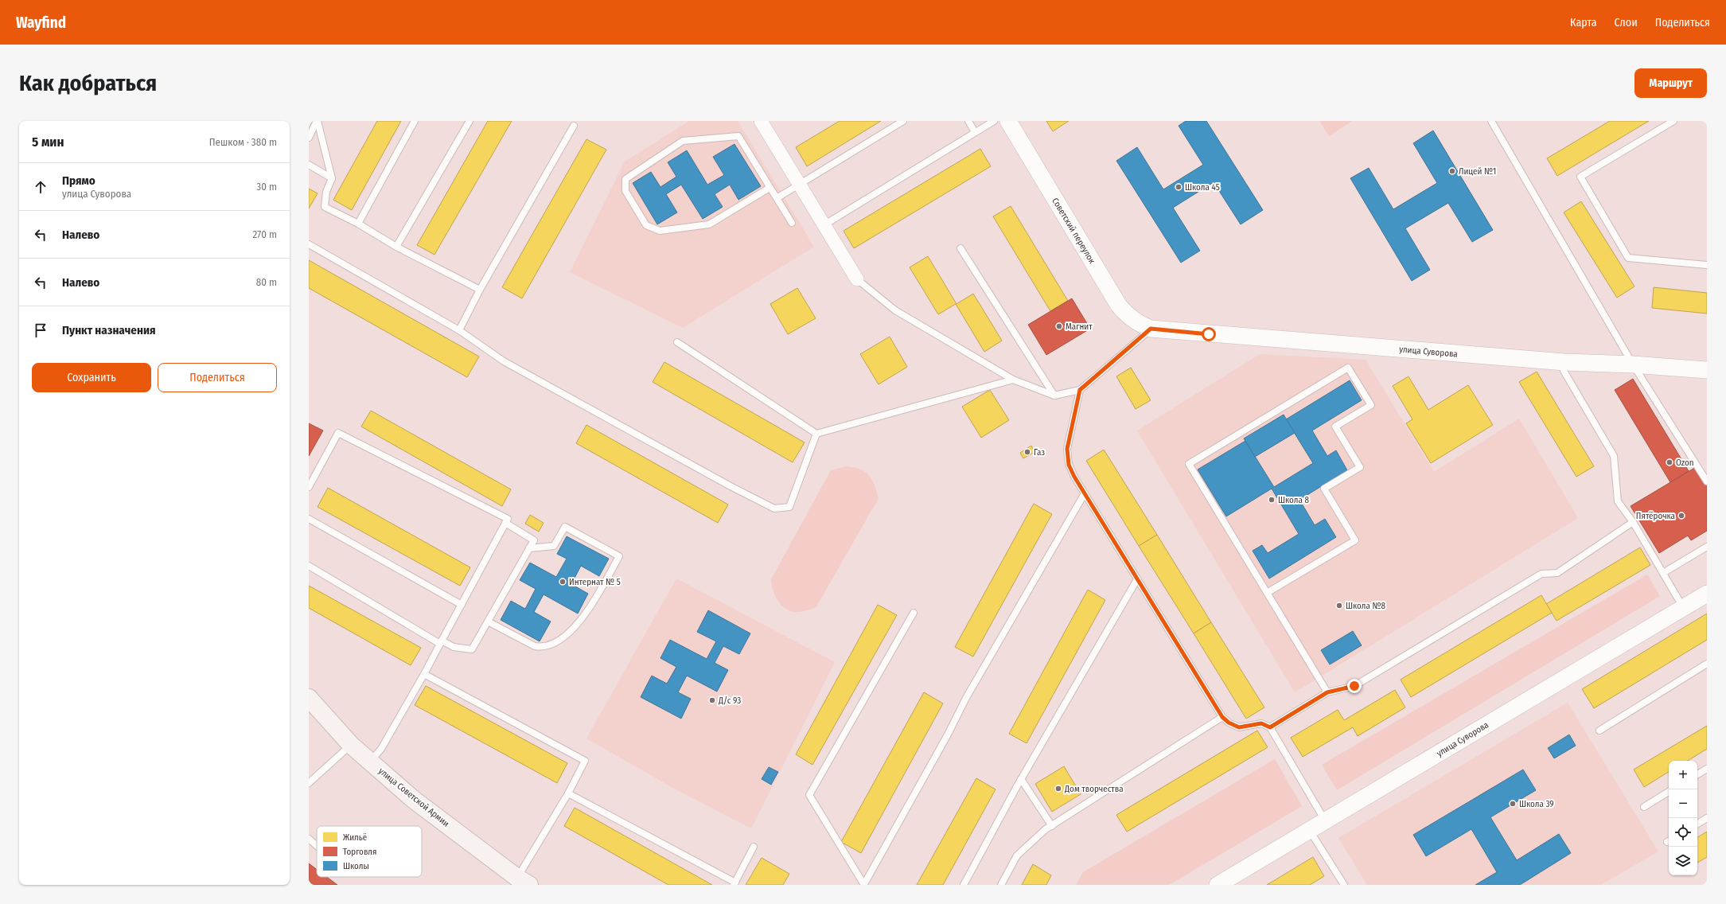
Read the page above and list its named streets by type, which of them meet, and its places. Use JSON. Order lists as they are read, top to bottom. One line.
{"streets":{"main road":["улица Советской Армии"],"street":["Советский переулок","улица Суворова"]},"crossings":[["Советский переулок","улица Суворова"]],"places":["Лицей №1","Школа 45","Магнит","Газ","Ozon","Школа 8","Пятёрочка","Интернат № 5","Школа №8","Д/с 93","Дом творчества","Школа 39"],"legend":["Жильё","Торговля","Школы"],"page":{"header":"Wayfind","nav":["Карта","Слои","Поделиться"],"buttons":["Маршрут",["Сохранить","Поделиться"]],"title":"Как добраться","heading":["5 мин","Пешком · 380 m"],"list":[["Прямо","улица Суворова","30 m"],["Налево","270 m"],["Налево","80 m"],"Пункт назначения"],"map_buttons":["+","−"]}}
